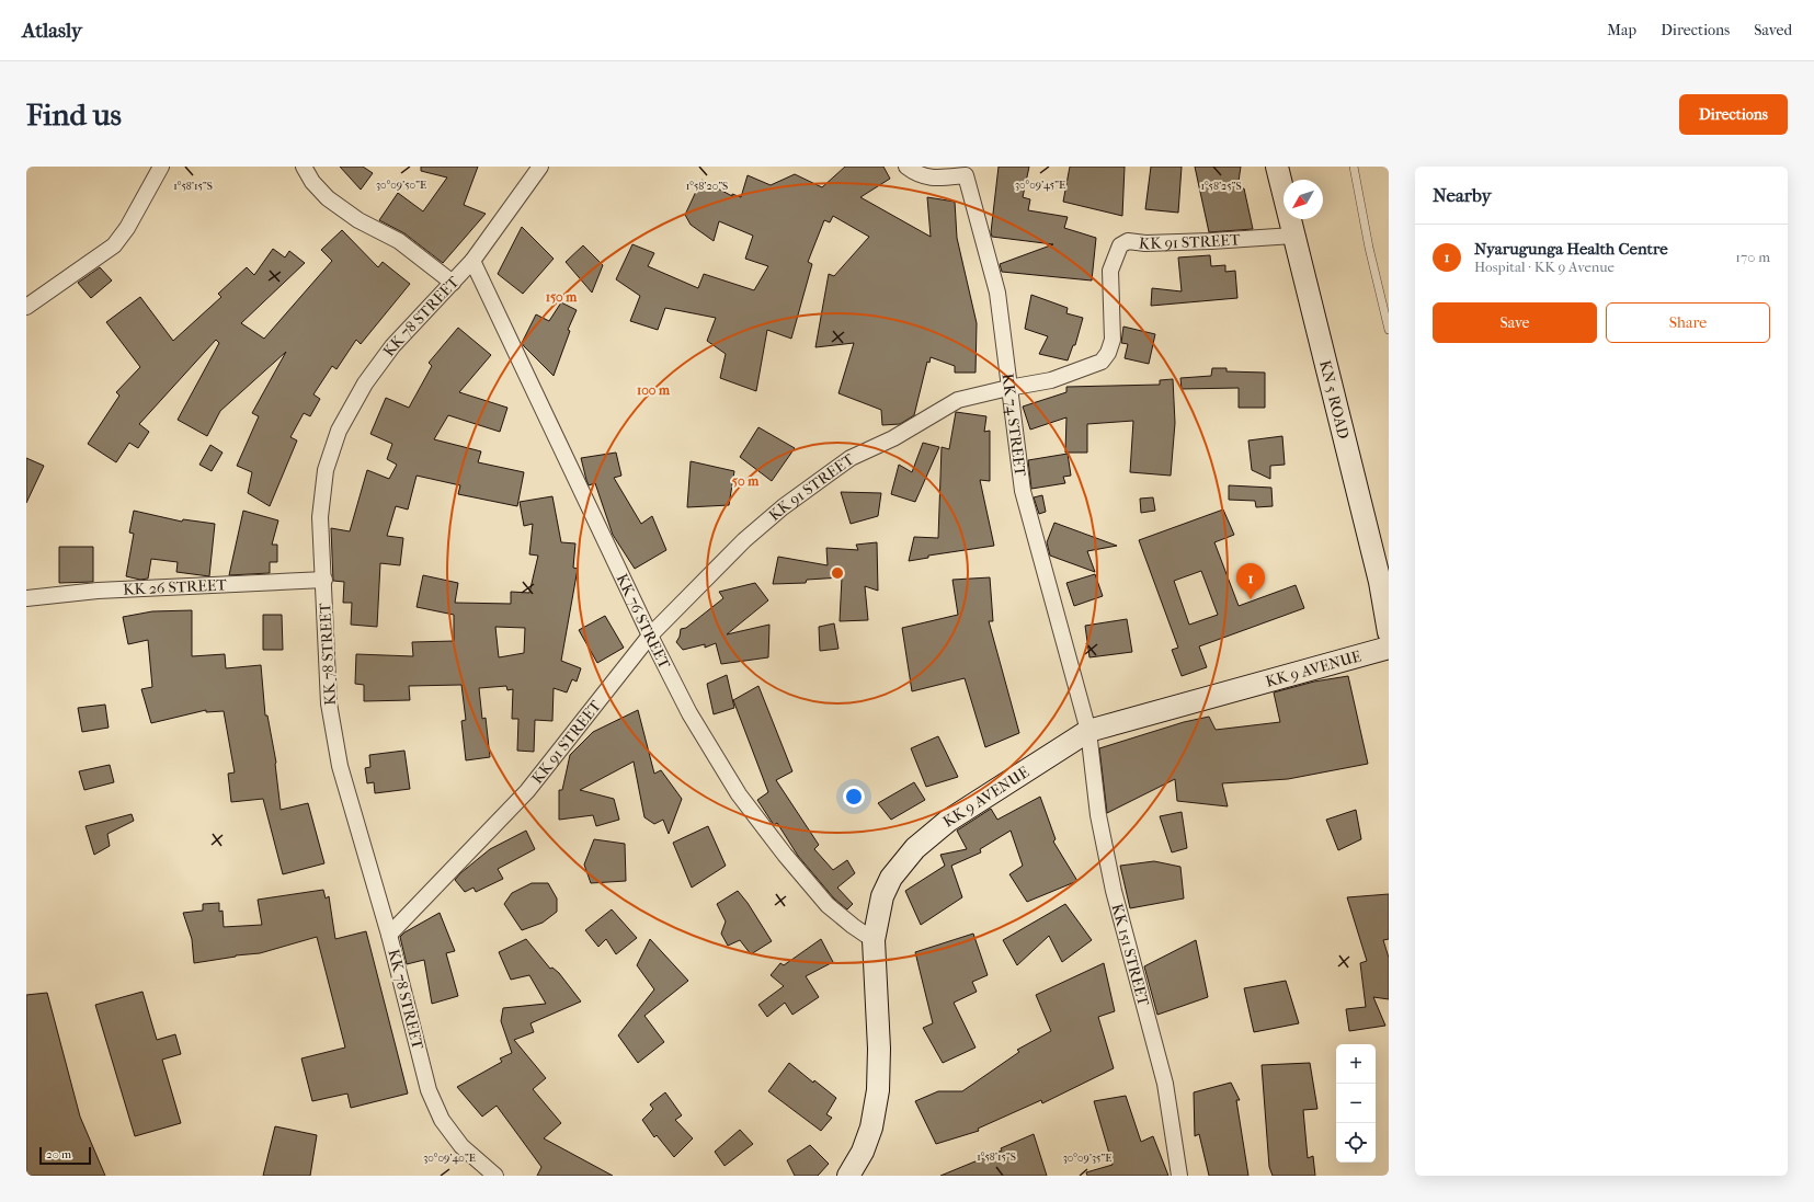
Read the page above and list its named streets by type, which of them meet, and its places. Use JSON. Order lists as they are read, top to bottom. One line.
{"streets":{"main road":["KN 5 ROAD","KK 9 AVENUE"],"street":["KK 91 STREET","KK 78 STREET","KK 74 STREET","KK 26 STREET","KK 76 STREET","KK 151 STREET"]},"crossings":[["KK 91 STREET","KK 78 STREET"],["KK 91 STREET","KN 5 ROAD"],["KK 91 STREET","KK 74 STREET"],["KK 91 STREET","KK 76 STREET"],["KK 78 STREET","KK 26 STREET"],["KK 78 STREET","KK 76 STREET"],["KK 74 STREET","KK 9 AVENUE"],["KK 74 STREET","KK 151 STREET"],["KK 76 STREET","KK 9 AVENUE"],["KK 9 AVENUE","KK 151 STREET"]],"scale_bar":"20 m","north":"bottom left","page":{"header":"Atlasly","nav":["Map","Directions","Saved"],"buttons":["Directions",["Save","Share"]],"title":"Find us","heading":"Nearby","list":[{"mark":"1","name":"Nyarugunga Health Centre","note":"Hospital · KK 9 Avenue","value":"170 m"}],"pins":"1","map_buttons":["+","−"],"scale":"20 m"},"coordinates":["30°09'50\"E","30°09'45\"E","1°58'15\"S","1°58'20\"S","1°58'25\"S","30°09'40\"E","30°09'35\"E"],"rings":["150 m","100 m","50 m"]}
